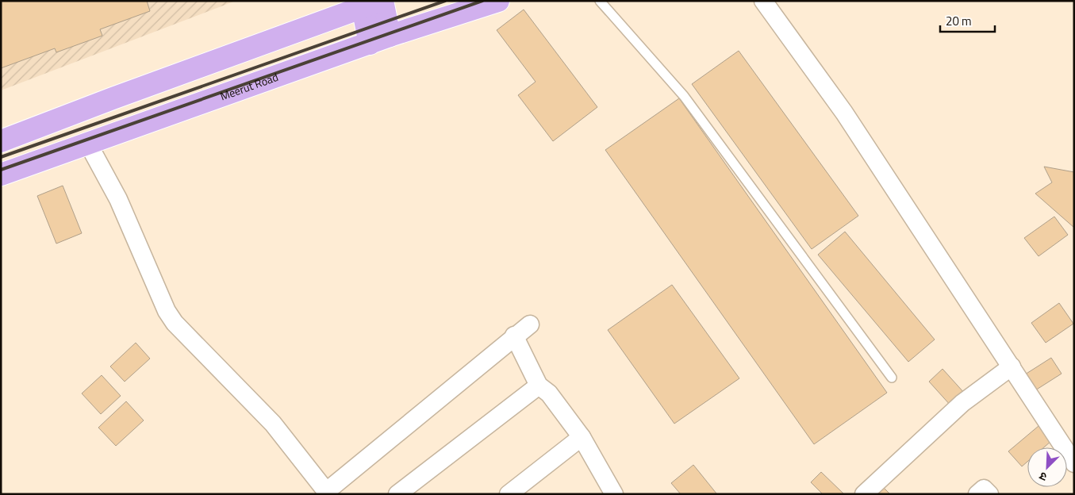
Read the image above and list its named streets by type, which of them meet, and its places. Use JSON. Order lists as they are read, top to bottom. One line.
{"streets":{"main road":["Meerut Road"]},"scale_bar":"20 m","north":"bottom left"}
